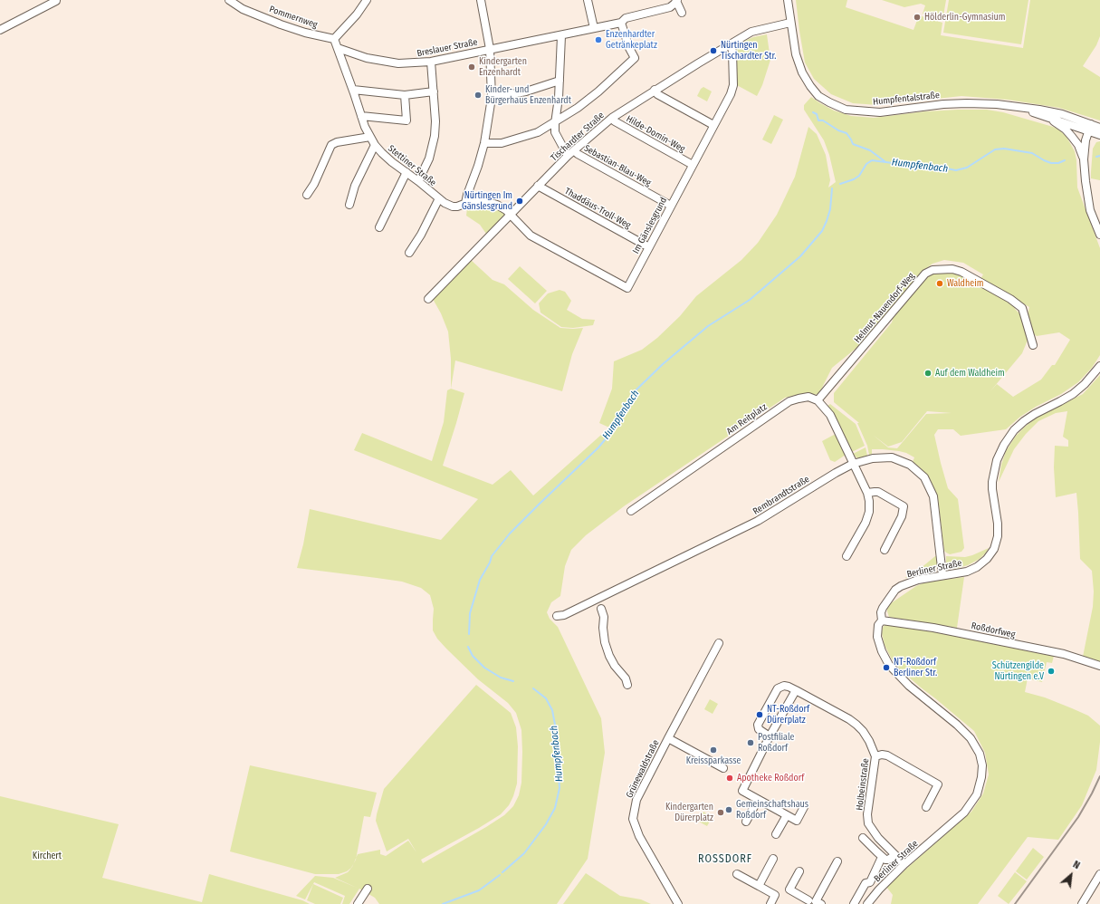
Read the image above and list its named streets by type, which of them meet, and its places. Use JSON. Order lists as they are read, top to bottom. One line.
{"streets":{"street":["Pommernweg","Breslauer Straße","Humpfentalstraße","Hilde-Domin-Weg","Tischardter Straße","Stettiner Straße","Sebastian-Blau-Weg","Thaddäus-Troll-Weg","Im Gänslesgrund","Helmut-Nauendorf-Weg","Am Reitplatz","Rembrandtstraße","Berliner Straße","Roßdorfweg","Grünewaldstraße","Holbeinstraße"]},"crossings":[["Pommernweg","Stettiner Straße"],["Breslauer Straße","Stettiner Straße"],["Humpfentalstraße","Tischardter Straße"],["Hilde-Domin-Weg","Tischardter Straße"],["Hilde-Domin-Weg","Im Gänslesgrund"],["Tischardter Straße","Stettiner Straße"],["Tischardter Straße","Sebastian-Blau-Weg"],["Tischardter Straße","Thaddäus-Troll-Weg"],["Tischardter Straße","Im Gänslesgrund"],["Stettiner Straße","Im Gänslesgrund"],["Sebastian-Blau-Weg","Im Gänslesgrund"],["Thaddäus-Troll-Weg","Im Gänslesgrund"],["Helmut-Nauendorf-Weg","Am Reitplatz"],["Rembrandtstraße","Berliner Straße"],["Berliner Straße","Roßdorfweg"],["Berliner Straße","Holbeinstraße"]],"districts":["ROSSDORF"],"water":["Humpfenbach"],"parks":["Kirchert"],"places":["Hölderlin-Gymnasium","Enzenhardter Getränkeplatz","Nürtingen Tischardter Str.","Kindergarten Enzenhardt","Kinder- und Bürgerhaus Enzenhardt","Nürtingen Im Gänslesgrund","Waldheim","Auf dem Waldheim","NT-Roßdorf Berliner Str.","Schützengilde Nürtingen e.V","NT-Roßdorf Dürerplatz","Postfiliale Roßdorf","Kreissparkasse","Apotheke Roßdorf","Gemeinschaftshaus Roßdorf","Kindergarten Dürerplatz"],"north":"top right"}
